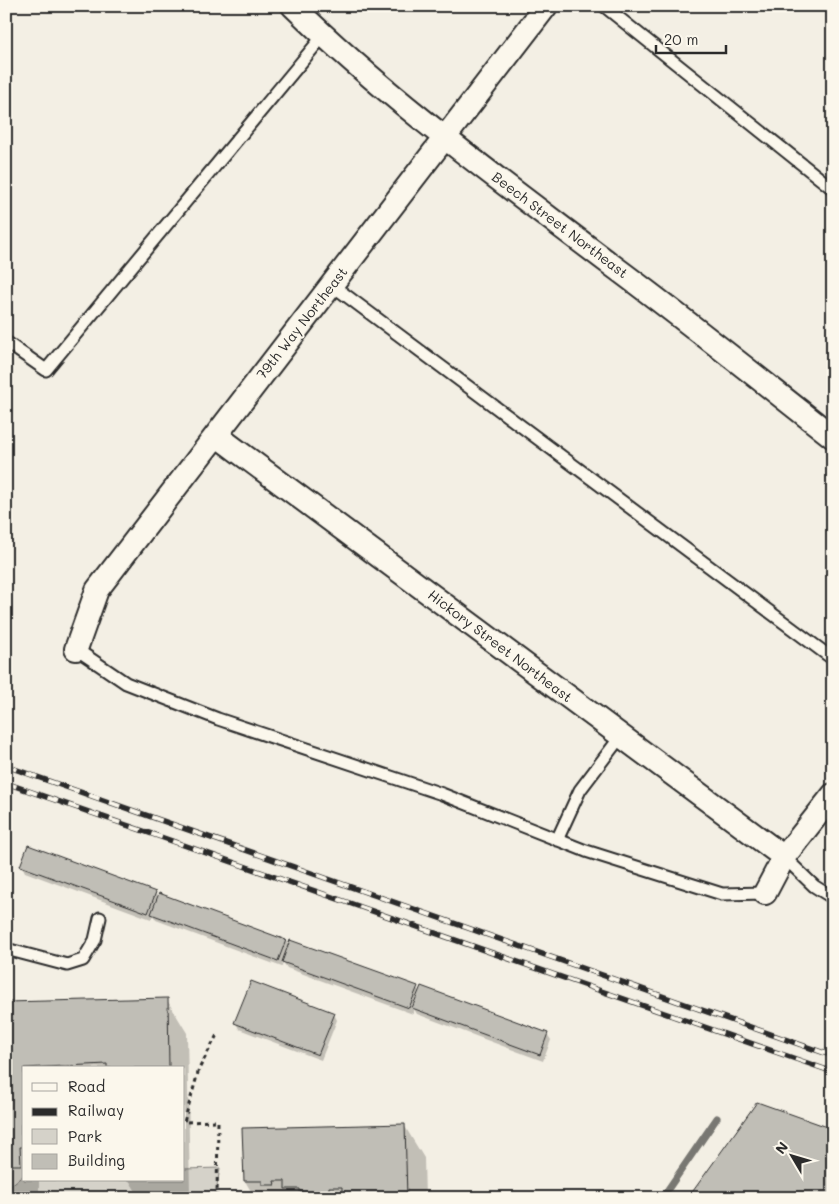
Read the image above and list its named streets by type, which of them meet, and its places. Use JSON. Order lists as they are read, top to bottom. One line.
{"streets":{"street":["Beech Street Northeast","79th Way Northeast","Hickory Street Northeast"]},"crossings":[["Beech Street Northeast","79th Way Northeast"],["79th Way Northeast","Hickory Street Northeast"]],"legend":["Road","Railway","Park","Building"],"scale_bar":"20 m","north":"top left"}
